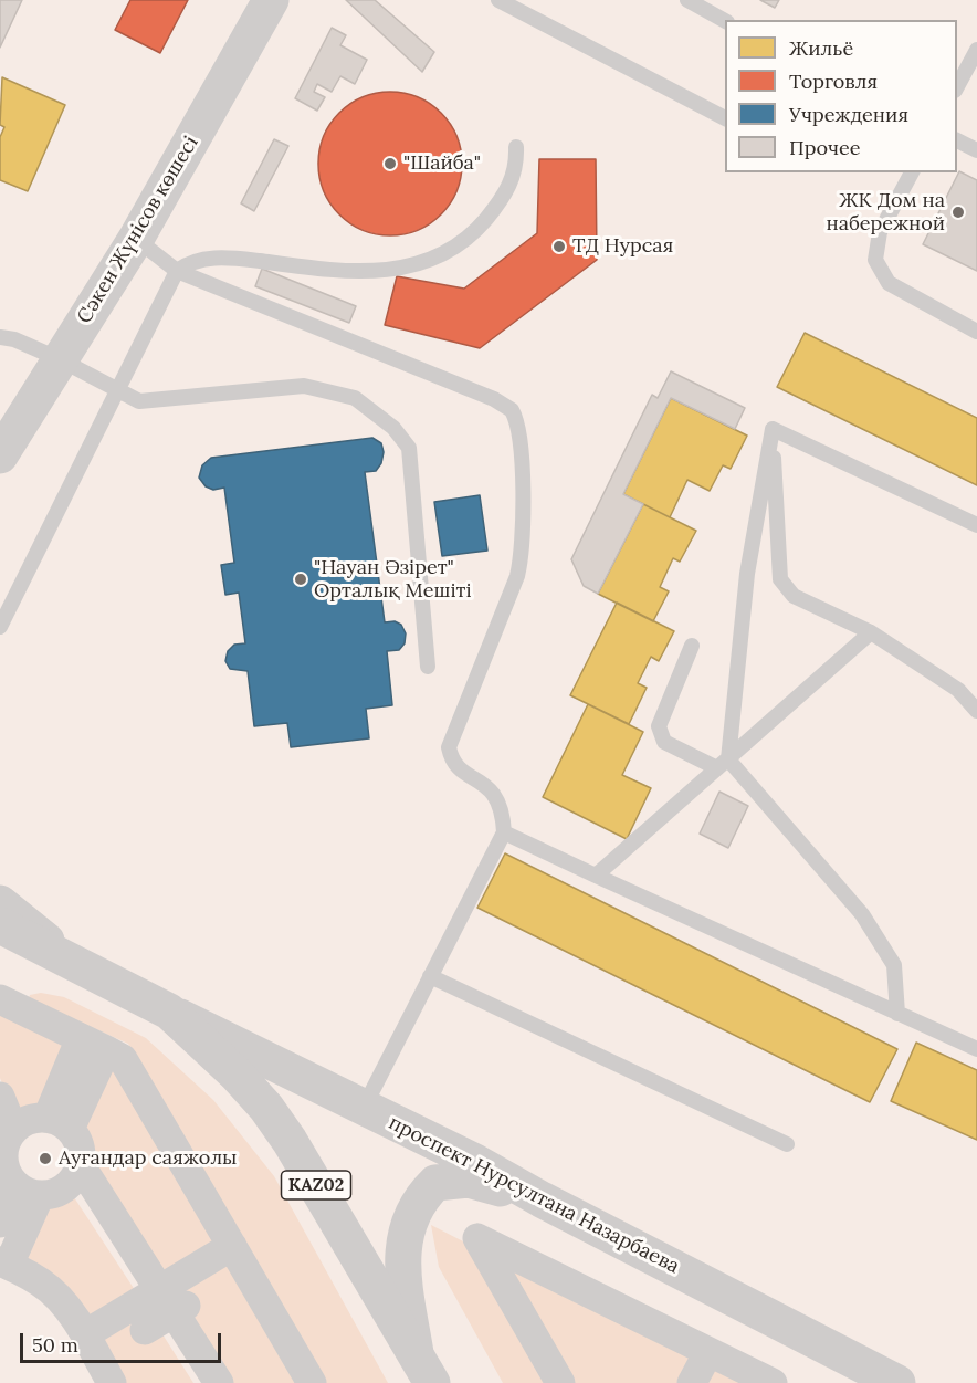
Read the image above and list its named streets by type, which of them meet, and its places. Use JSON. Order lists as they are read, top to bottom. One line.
{"streets":{"main road":["Сәкен Жүнісов көшесі","KАZ02","проспект Нурсултана Назарбаева"]},"crossings":[["KАZ02","проспект Нурсултана Назарбаева"]],"places":["\"Шайба\"","ЖК Дом на набережной","ТД Нурсая","\"Науан Әзірет\" Орталық Мешіті","Ауғандар саяжолы"],"legend":["Жильё","Торговля","Учреждения","Прочее"],"scale_bar":"50 m"}
